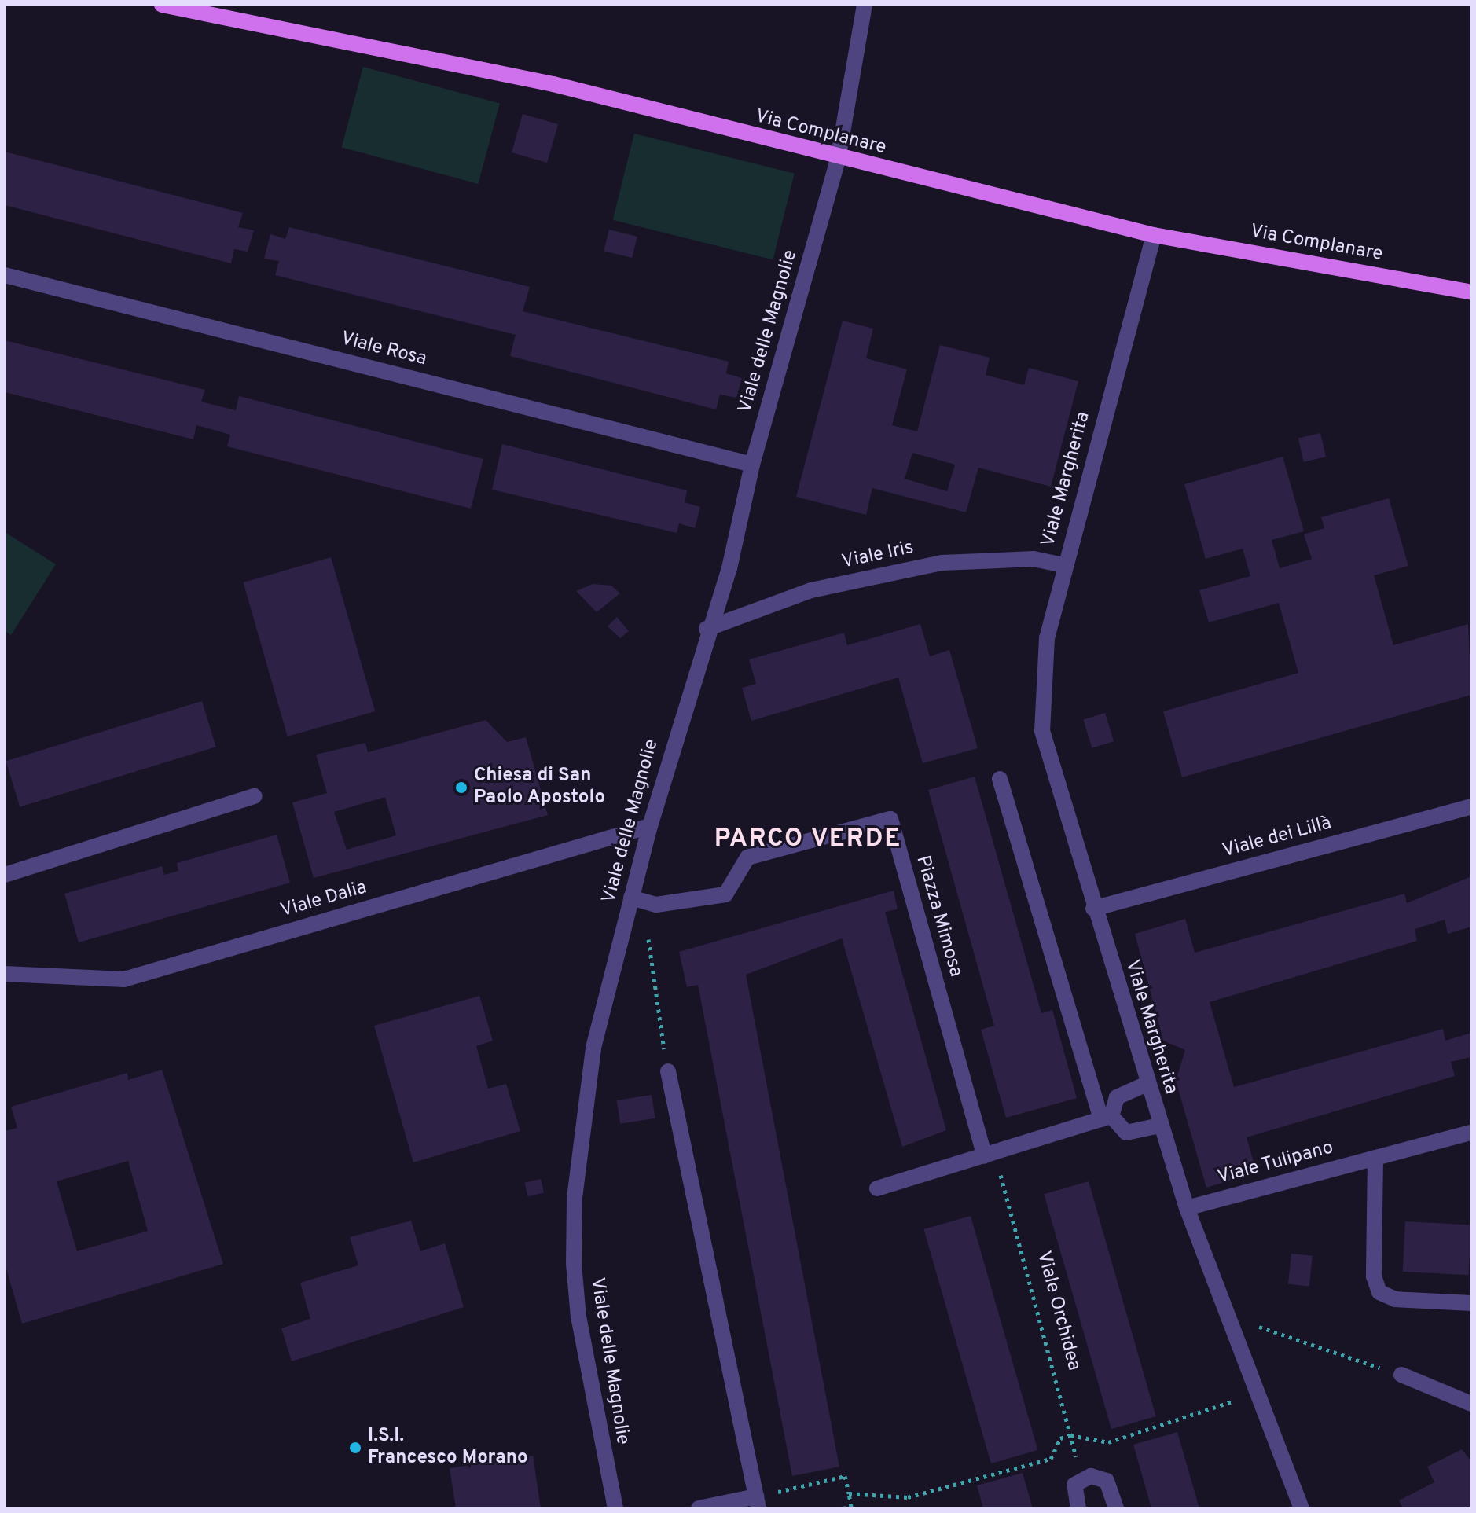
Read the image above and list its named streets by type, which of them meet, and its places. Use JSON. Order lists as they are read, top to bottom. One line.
{"streets":{"main road":["Via Complanare"],"street":["Viale delle Magnolie","Viale Rosa","Viale Margherita","Viale Iris","Viale dei Lillà","Viale Dalia","Piazza Mimosa","Viale Tulipano"],"path":["Viale Orchidea"]},"crossings":[["Via Complanare","Viale delle Magnolie"],["Via Complanare","Viale Margherita"],["Viale delle Magnolie","Viale Rosa"],["Viale delle Magnolie","Viale Iris"],["Viale delle Magnolie","Viale Dalia"],["Viale delle Magnolie","Piazza Mimosa"],["Viale Margherita","Viale Iris"],["Viale Margherita","Viale dei Lillà"],["Viale Margherita","Viale Tulipano"],["Piazza Mimosa","Viale Orchidea"]],"districts":["PARCO VERDE"],"places":["Chiesa di San Paolo Apostolo","I.S.I. Francesco Morano"]}
